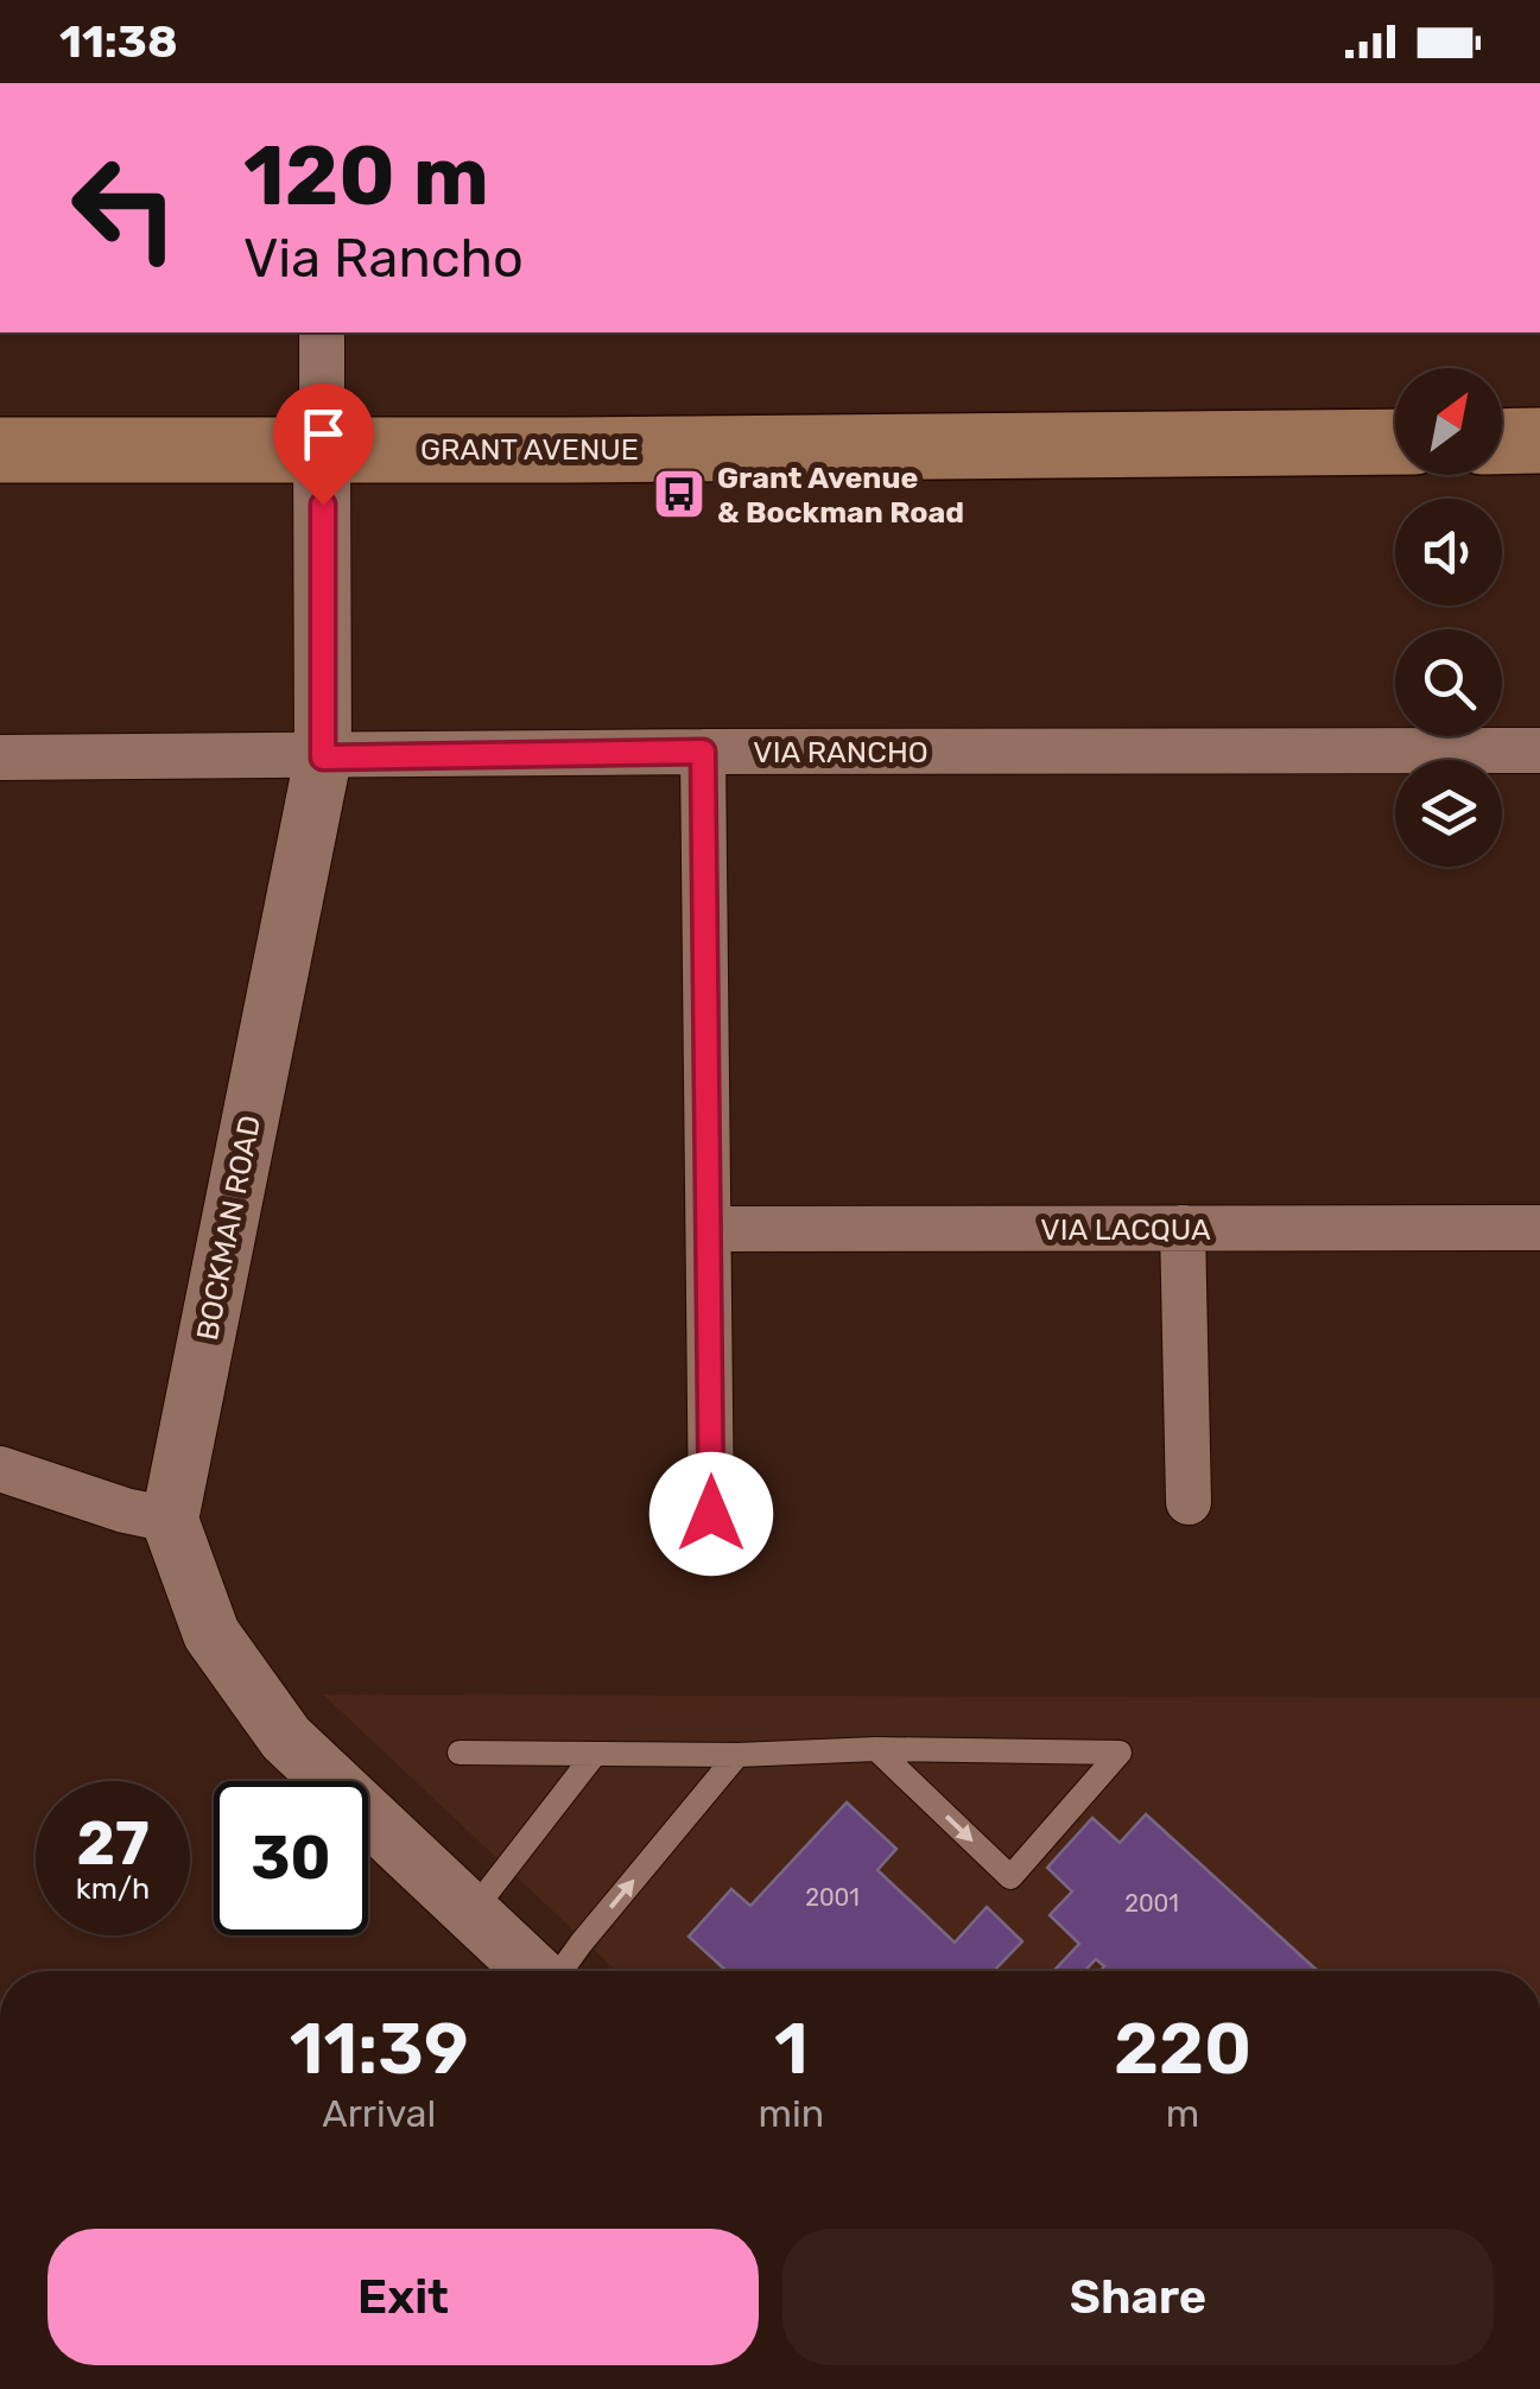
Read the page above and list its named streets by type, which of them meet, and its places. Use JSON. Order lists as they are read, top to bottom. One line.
{"streets":{"main road":["GRANT AVENUE"],"street":["VIA RANCHO","BOCKMAN ROAD","VIA LACQUA"]},"crossings":[["GRANT AVENUE","BOCKMAN ROAD"],["VIA RANCHO","BOCKMAN ROAD"]],"places":{"bus stop":["Grant Avenue & Bockman Road"]},"house_numbers":["2001","2001"],"north":"top right","page":{"status":"11:38","turn":["120 m","Via Rancho"],"speed":"27 km/h","limit":"30","eta":["11:39","Arrival","1","min","220","m"],"buttons":["Exit","Share"]}}
